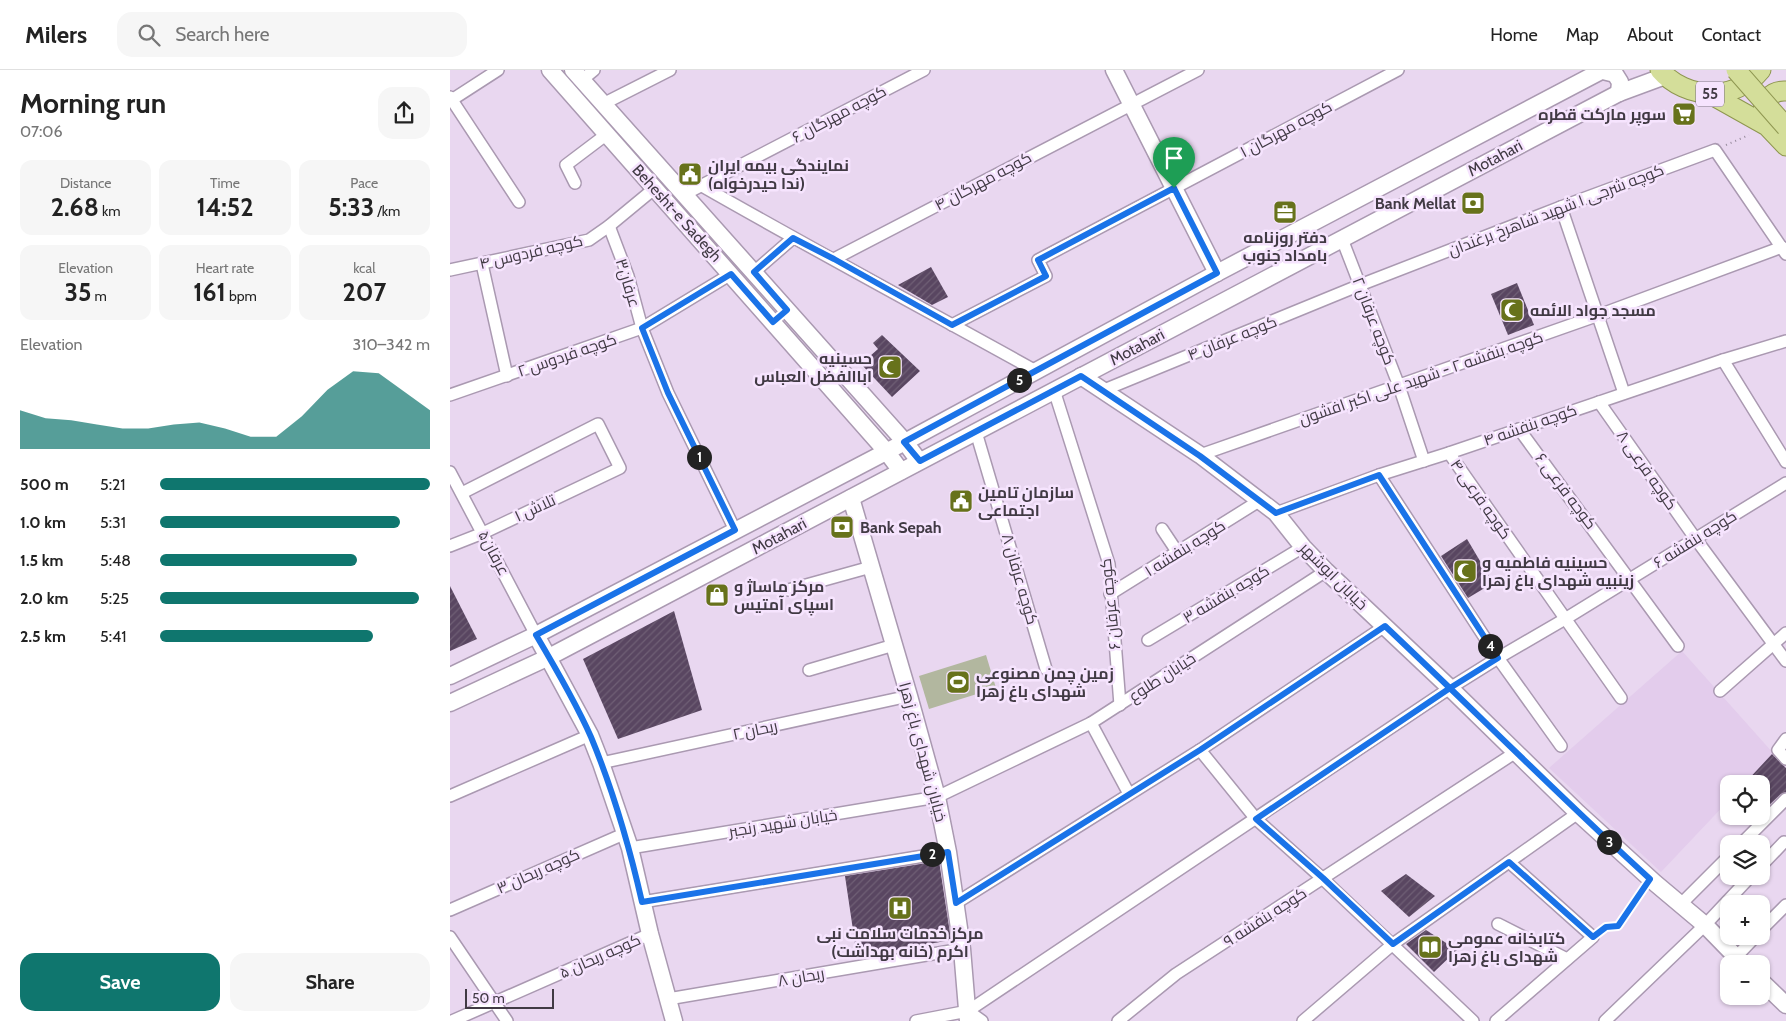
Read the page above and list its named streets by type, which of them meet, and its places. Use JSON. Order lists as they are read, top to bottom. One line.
{"streets":{"main road":["55","Motahari"],"street":["کوچه مهرگان ۶","کوچه مهرگان ۱","کوچه مهرگان ۴","کوچه شرجی ۱ شهید شاهرخ برغندان","Behesht-e Sadegh","کوچه فردوس ۴","عرفان۳","کوچه عرفان ۲","کوچه عرفان ۴","کوچه فردوس ۲","کوچه بنفشه ۲ - شهید علی اکبر افشون","کوچه بنفشه ۴","کوچه فرعی ۸","کوچه فرعی ۶","کوچه فرعی ۴","تلاش ۱","کوچه بنفشه ۶","کوچه بنفشه ۱","عرفان۵","خیابان ابوشهر","کوچه عرفان ۸","کوچه بنفشه ۳","کوچه عرفان ۶","خیابان طلوع","ریحان ۲","خیابان شهدای باغ‌ زهرا","خیابان شهید رنجبر","کوچه ریحان ۳","کوچه بنفشه ۹","کوچه ریحان ۵","ریحان ۸"]},"crossings":[["55","Motahari"],["کوچه مهرگان ۶","Behesht-e Sadegh"],["Motahari","Behesht-e Sadegh"],["Motahari","عرفان۳"],["Motahari","کوچه عرفان ۲"],["Motahari","عرفان۵"],["Motahari","خیابان ابوشهر"],["Motahari","کوچه عرفان ۸"],["Motahari","کوچه عرفان ۶"],["Motahari","خیابان شهدای باغ‌ زهرا"],["کوچه شرجی ۱ شهید شاهرخ برغندان","کوچه عرفان ۲"],["کوچه شرجی ۱ شهید شاهرخ برغندان","کوچه عرفان ۴"],["Behesht-e Sadegh","کوچه فردوس ۴"],["Behesht-e Sadegh","کوچه فردوس ۲"],["کوچه فردوس ۴","عرفان۳"],["عرفان۳","کوچه فردوس ۲"],["کوچه عرفان ۲","کوچه عرفان ۴"],["کوچه عرفان ۲","کوچه بنفشه ۲ - شهید علی اکبر افشون"],["کوچه عرفان ۲","کوچه بنفشه ۴"],["کوچه عرفان ۴","خیابان ابوشهر"],["کوچه بنفشه ۲ - شهید علی اکبر افشون","خیابان ابوشهر"],["کوچه بنفشه ۴","کوچه فرعی ۸"],["کوچه بنفشه ۴","کوچه فرعی ۶"],["کوچه بنفشه ۴","کوچه فرعی ۴"],["کوچه بنفشه ۴","خیابان ابوشهر"],["کوچه فرعی ۸","کوچه بنفشه ۶"],["کوچه فرعی ۶","کوچه بنفشه ۶"],["کوچه فرعی ۴","کوچه بنفشه ۶"],["تلاش ۱","عرفان۵"],["کوچه بنفشه ۶","خیابان ابوشهر"],["کوچه بنفشه ۶","خیابان شهدای باغ‌ زهرا"],["کوچه بنفشه ۱","خیابان ابوشهر"],["کوچه بنفشه ۱","کوچه عرفان ۶"],["خیابان ابوشهر","کوچه بنفشه ۳"],["خیابان ابوشهر","خیابان طلوع"],["خیابان ابوشهر","کوچه بنفشه ۹"],["کوچه عرفان ۶","خیابان طلوع"],["خیابان طلوع","خیابان شهدای باغ‌ زهرا"],["خیابان طلوع","خیابان شهید رنجبر"],["ریحان ۲","خیابان شهدای باغ‌ زهرا"],["خیابان شهدای باغ‌ زهرا","خیابان شهید رنجبر"],["خیابان شهدای باغ‌ زهرا","ریحان ۸"],["خیابان شهید رنجبر","کوچه ریحان ۳"]],"places":{"supermarket":["سوپر مارکت قطره"],"public building":["نمایندگی بیمه ایران (ندا حیدرخواه)","سازمان تامین اجتماعی"],"bank":["Bank Mellat","Bank Sepah"],"office":["دفتر روزنامه بامداد جنوب"],"mosque":["مسجد جواد الائمه","حسینیه اباالفضل العباس","حسینیه فاطمیه و زینبیه شهدای باغ زهرا"],"shop":["مرکز ماساژ و اسپای آمتیس"],"sports":["زمین چمن مصنوعی شهدای باغ زهرا"],"hospital":["مرکز خدمات سلامت نبی اکرم (خانه بهداشت)"],"library":["کتابخانه عمومی شهدای باغ زهرا"]},"scale_bar":"50 m","page":{"header":"Milers","search":"Search here","nav":["Home","Map","About","Contact"],"heading":["Morning run","07:06"],"stats":[["Distance","2.68 km"],["Time","14:52"],["Pace","5:33 /km"],["Elevation","35 m"],["Heart rate","161 bpm"],["kcal","207"]],"chart":["Elevation","310–342 m"],"pins":["5","1","4","3","2"],"list":[{"name":"500 m","note":"5:21"},{"name":"1.0 km","note":"5:31"},{"name":"1.5 km","note":"5:48"},{"name":"2.0 km","note":"5:25"},{"name":"2.5 km","note":"5:41"}],"map_buttons":["+","−"],"buttons":["Save","Share"],"scale":"50 m"}}
